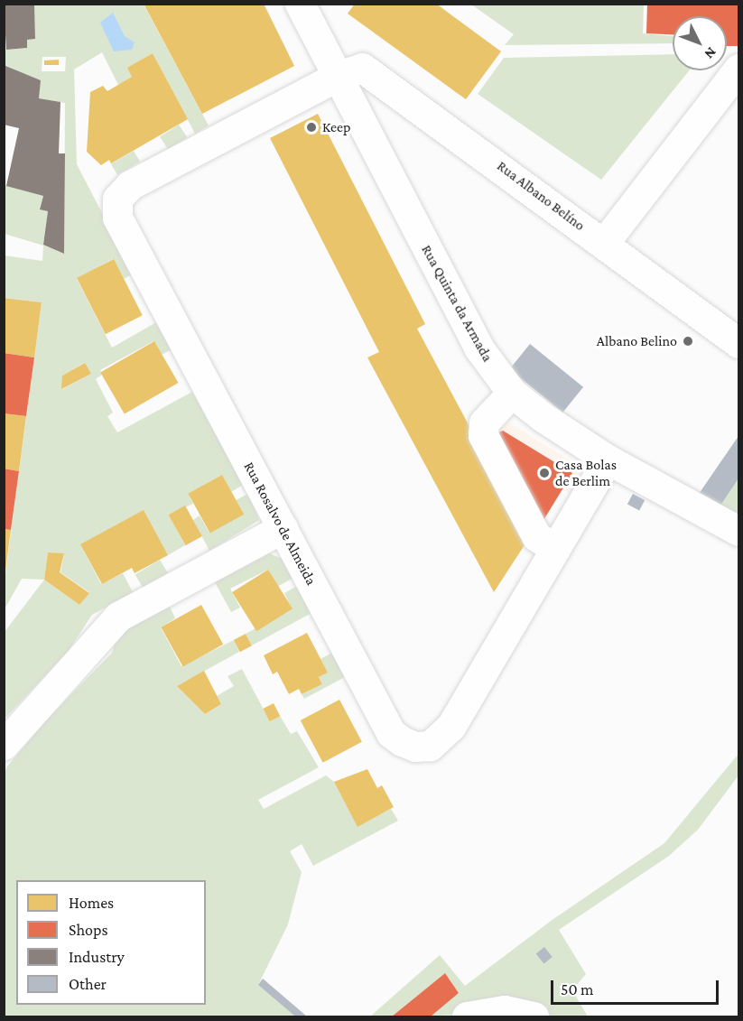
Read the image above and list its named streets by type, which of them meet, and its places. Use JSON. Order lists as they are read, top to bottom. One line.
{"streets":{"street":["Rua Albano Belíno","Rua Quinta da Armada","Rua Rosalvo de Almeida"]},"crossings":[["Rua Albano Belíno","Rua Quinta da Armada"],["Rua Albano Belíno","Rua Rosalvo de Almeida"],["Rua Quinta da Armada","Rua Rosalvo de Almeida"]],"places":["Keep","Albano Belino","Casa Bolas de Berlim"],"legend":["Homes","Shops","Industry","Other"],"scale_bar":"50 m","north":"bottom right"}
